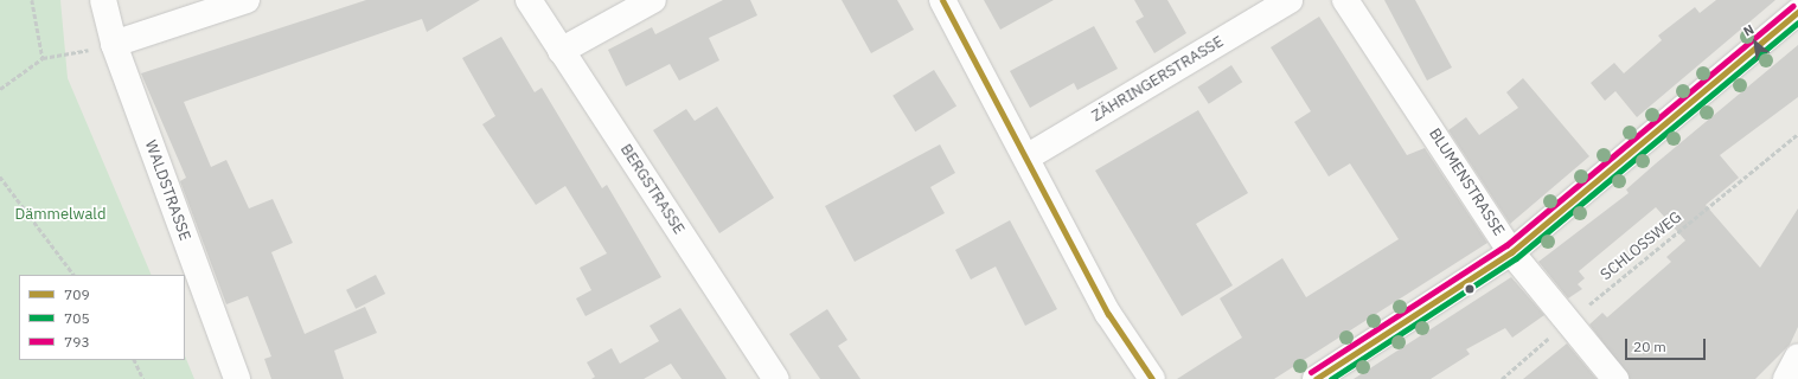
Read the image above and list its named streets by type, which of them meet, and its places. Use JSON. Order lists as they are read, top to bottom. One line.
{"streets":{"street":["ZÄHRINGERSTRASSE","BLUMENSTRASSE","BERGSTRASSE","WALDSTRASSE"],"path":["SCHLOSSWEG"]},"crossings":[["BLUMENSTRASSE","SCHLOSSWEG"]],"parks":["Dämmelwald"],"lines":["transit line 709","transit line 793","transit line 705"],"legend":["709","705","793"],"scale_bar":"20 m","north":"top left"}
